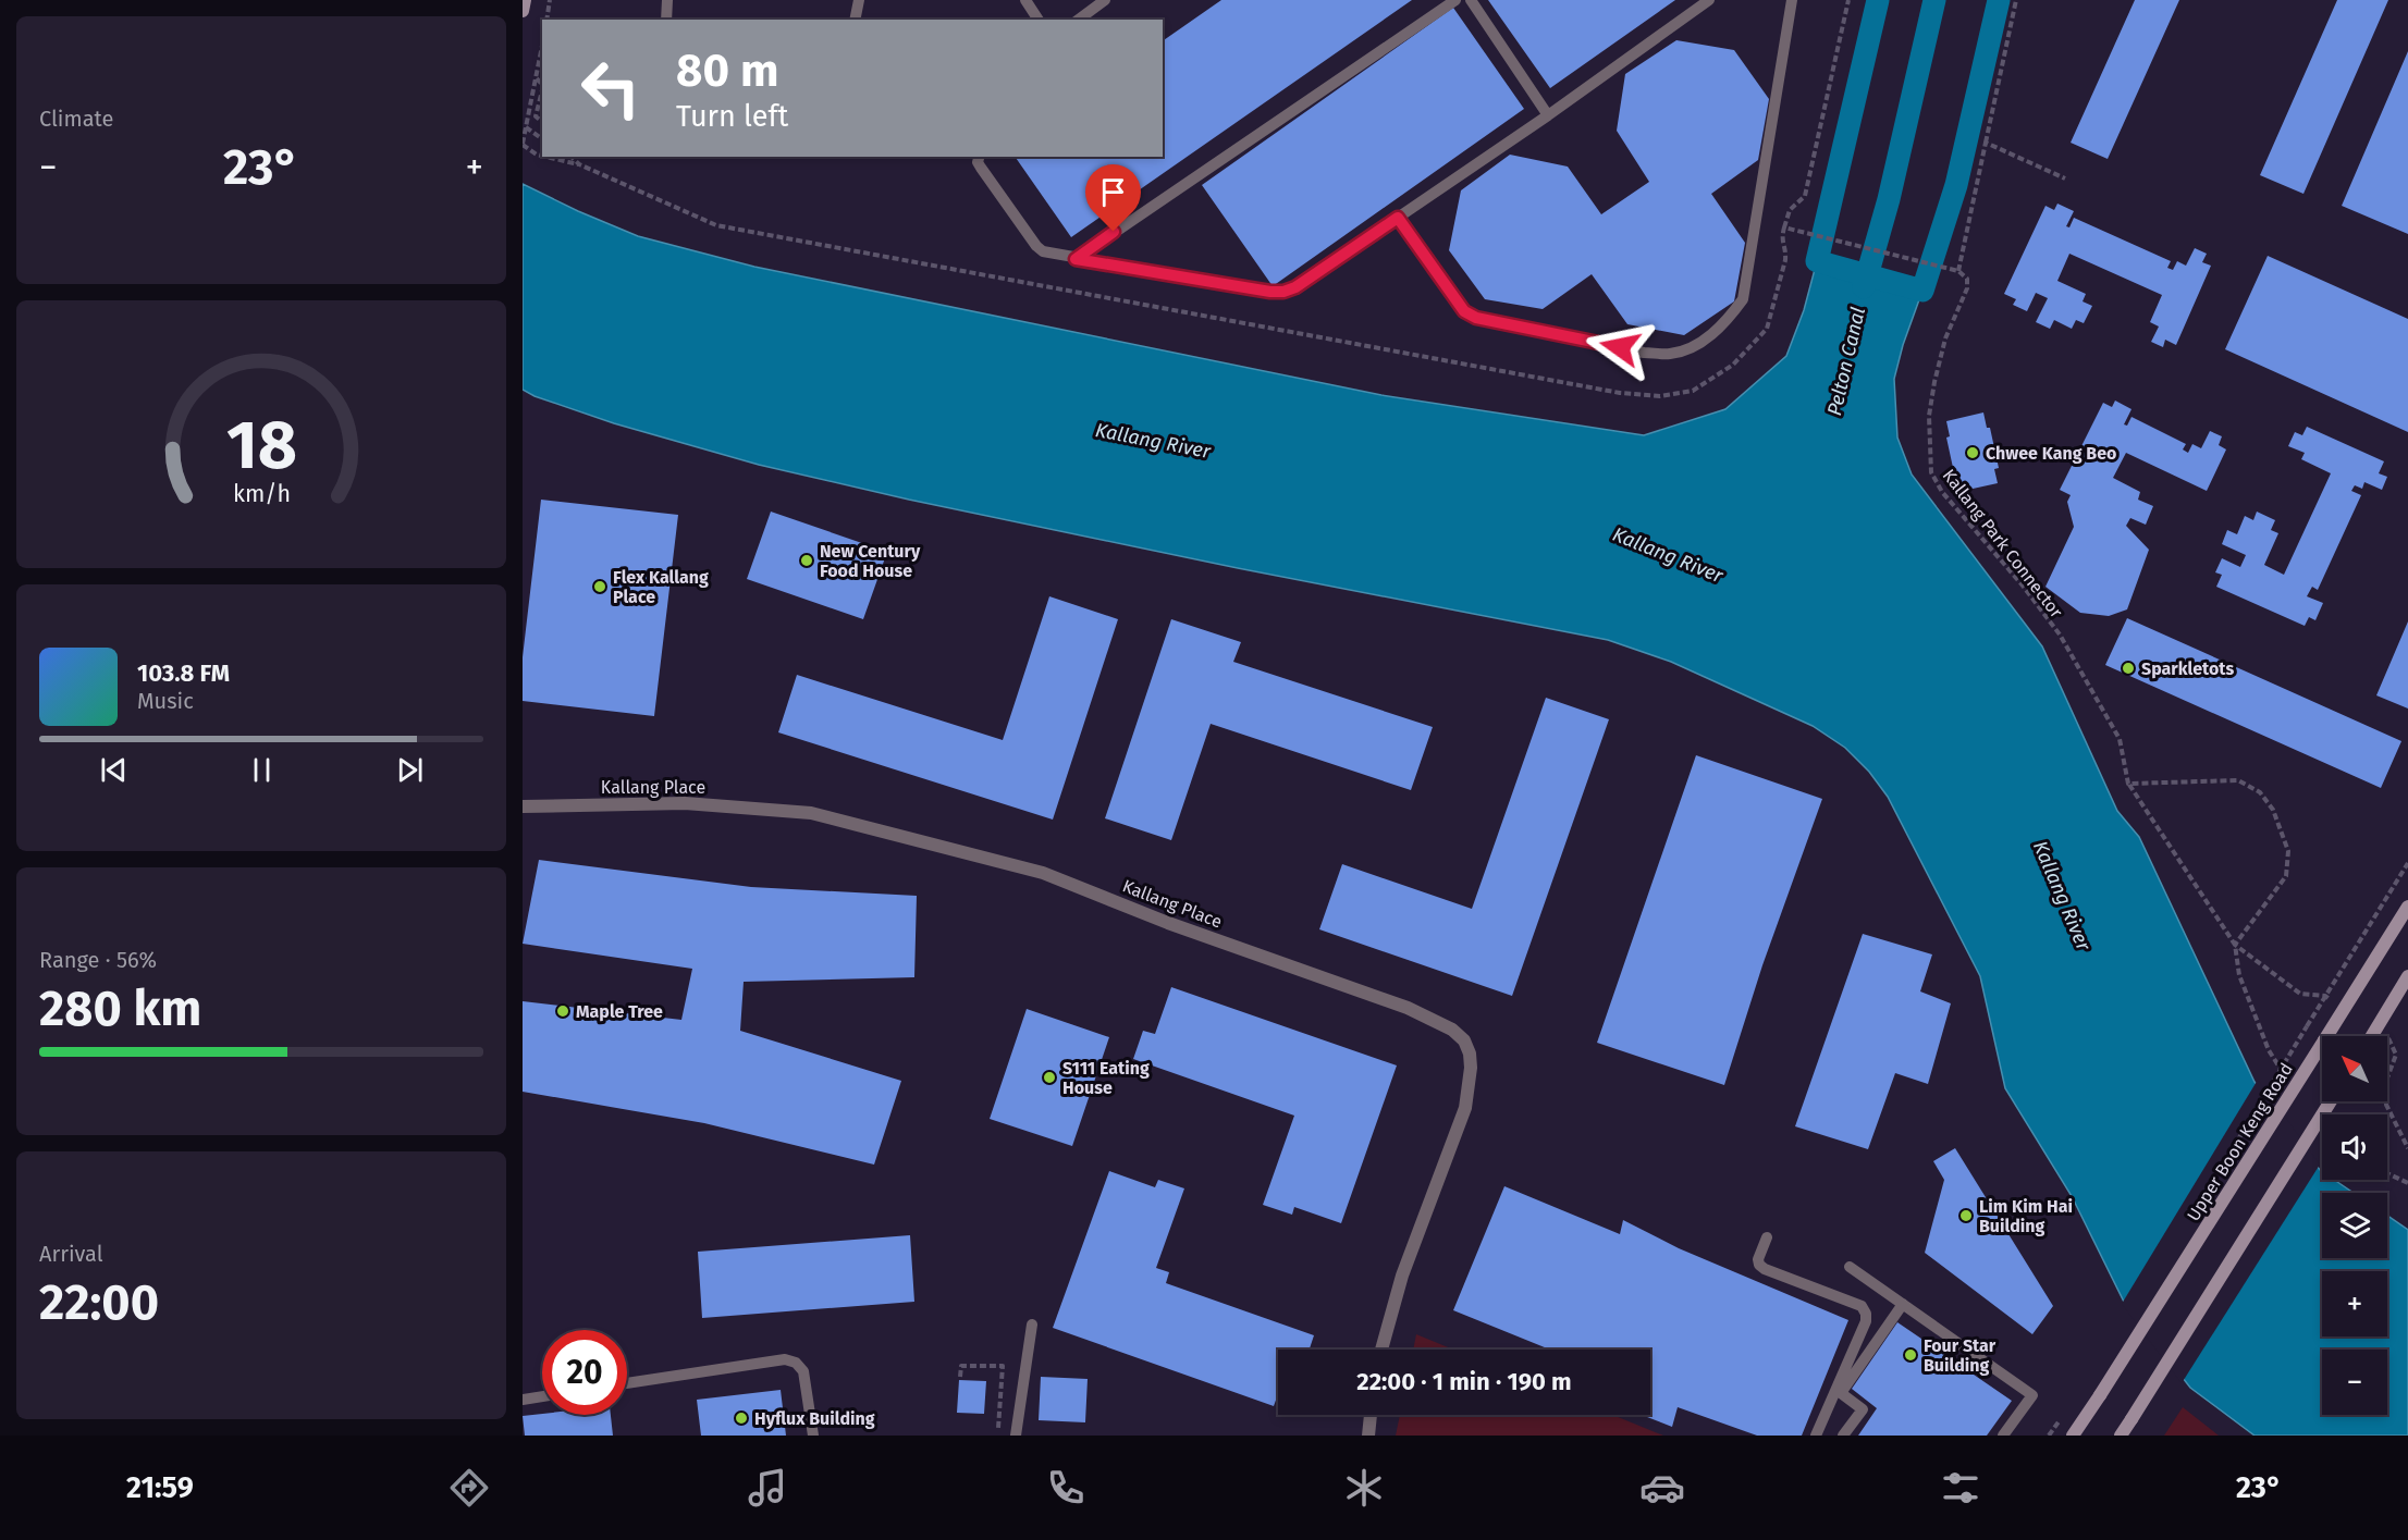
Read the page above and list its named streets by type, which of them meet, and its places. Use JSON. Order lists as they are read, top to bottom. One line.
{"streets":{"main road":["Upper Boon Keng Road"],"street":["Kallang Place"],"path":["Kallang Park Connector"]},"water":["Pelton Canal","Kallang River"],"places":["Chwee Kang Beo","New Century Food House","Flex Kallang Place","Sparkletots","Maple Tree","S111 Eating House","Lim Kim Hai Building","Four Star Building","Hyflux Building"],"north":"top left","page":{"tile":["Climate",["Range · 56%","280 km"],["Arrival","22:00"]],"turn":["80 m","Turn left"],"heat":["−","23°","+"],"song":["103.8 FM","Music"],"map_buttons":["+","−"],"limit":"20","trip":"22:00 · 1 min · 190 m","tabs":["21:59","23°"],"gauge":["18","km/h"]}}
